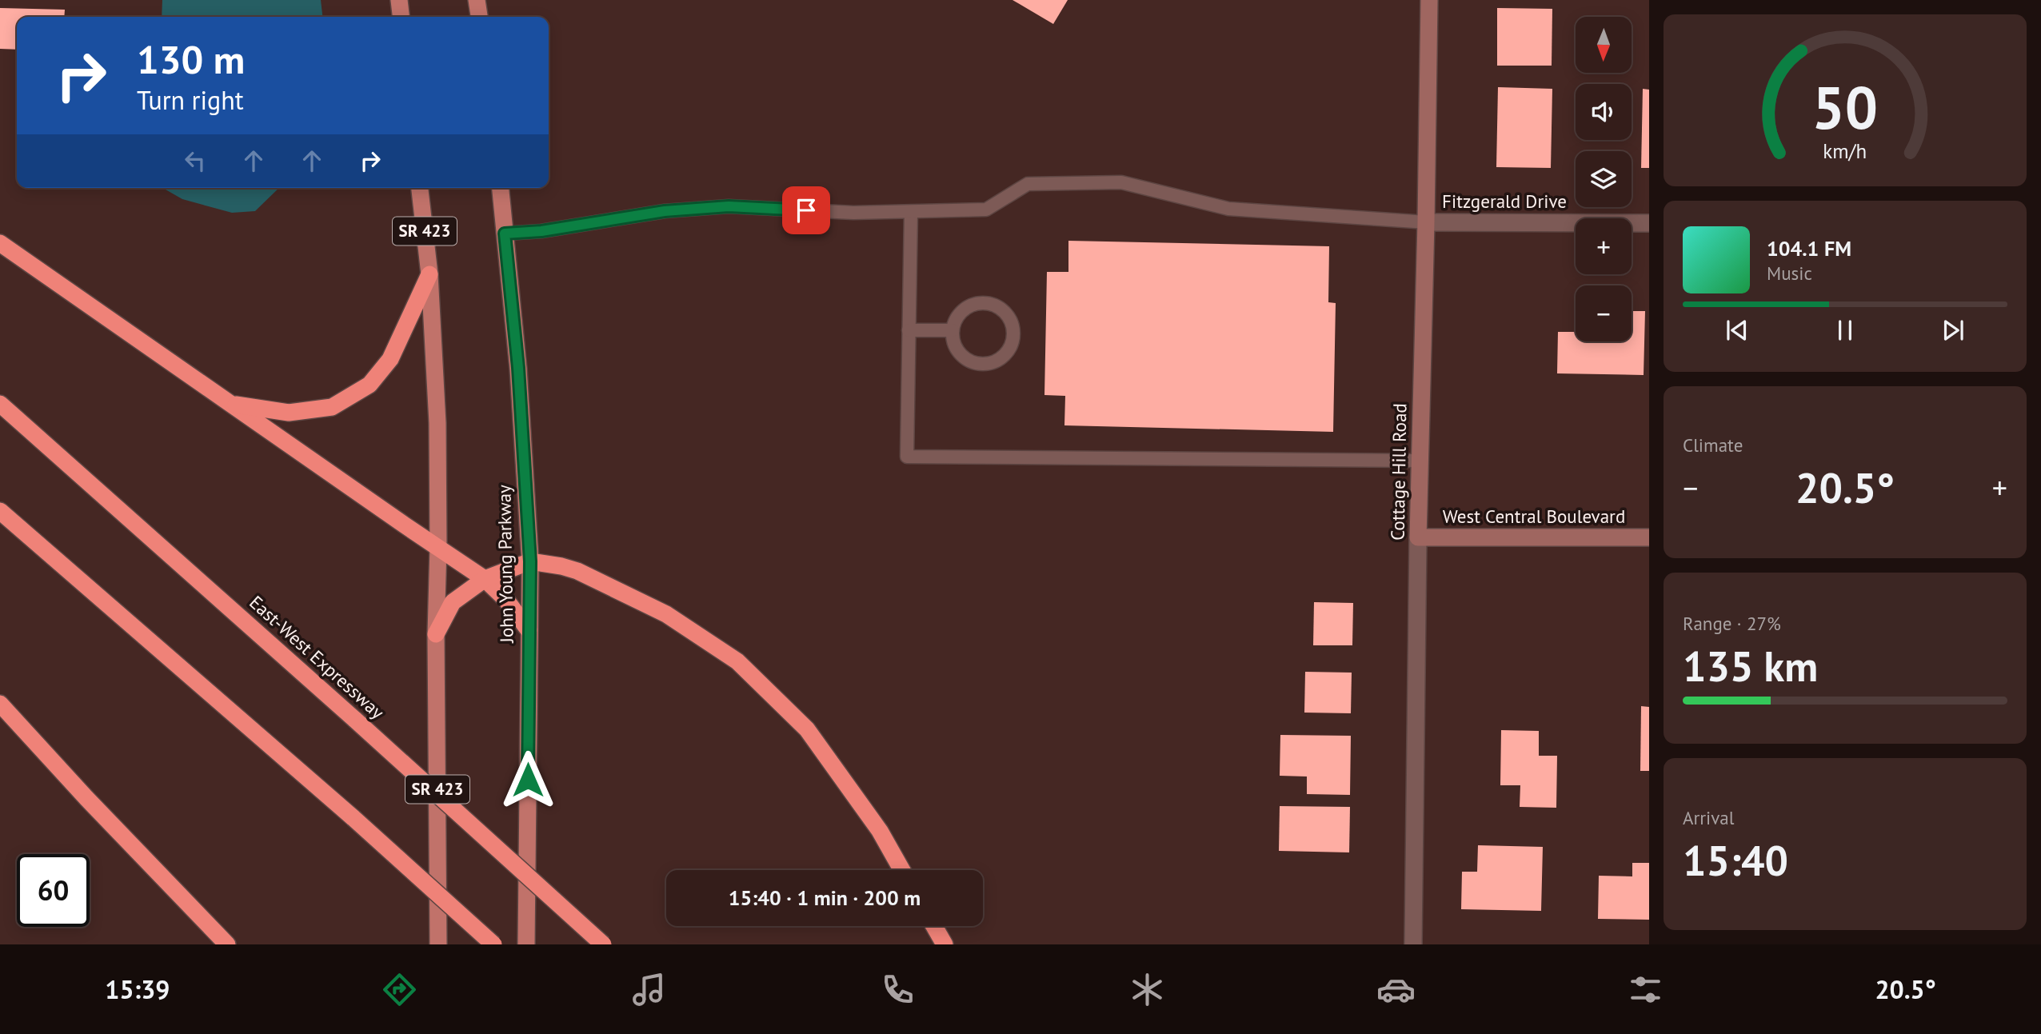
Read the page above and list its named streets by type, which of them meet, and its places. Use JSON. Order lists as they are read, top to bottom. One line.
{"streets":{"highway":["East-West Expressway"],"main road":["SR 423","John Young Parkway"],"street":["Fitzgerald Drive","Cottage Hill Road","West Central Boulevard"]},"crossings":[["Fitzgerald Drive","Cottage Hill Road"],["Cottage Hill Road","West Central Boulevard"]],"north":"bottom","page":{"map_buttons":["+","−"],"turn":["130 m","Turn right"],"song":["104.1 FM","Music"],"tile":["Climate",["Range · 27%","135 km"],["Arrival","15:40"]],"heat":["−","20.5°","+"],"limit":"60","trip":"15:40 · 1 min · 200 m","tabs":["15:39","20.5°"],"gauge":["50","km/h"]}}
